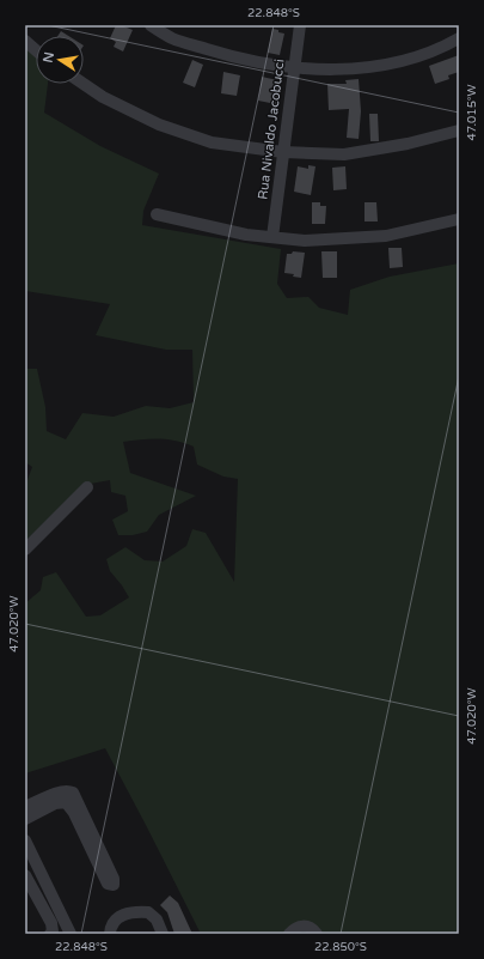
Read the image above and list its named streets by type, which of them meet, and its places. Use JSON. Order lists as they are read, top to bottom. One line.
{"streets":{"street":["Rua Nivaldo Jacobucci"]},"north":"left","coordinates":["22.848°S","47.015°W","47.020°W","22.850°S"]}
